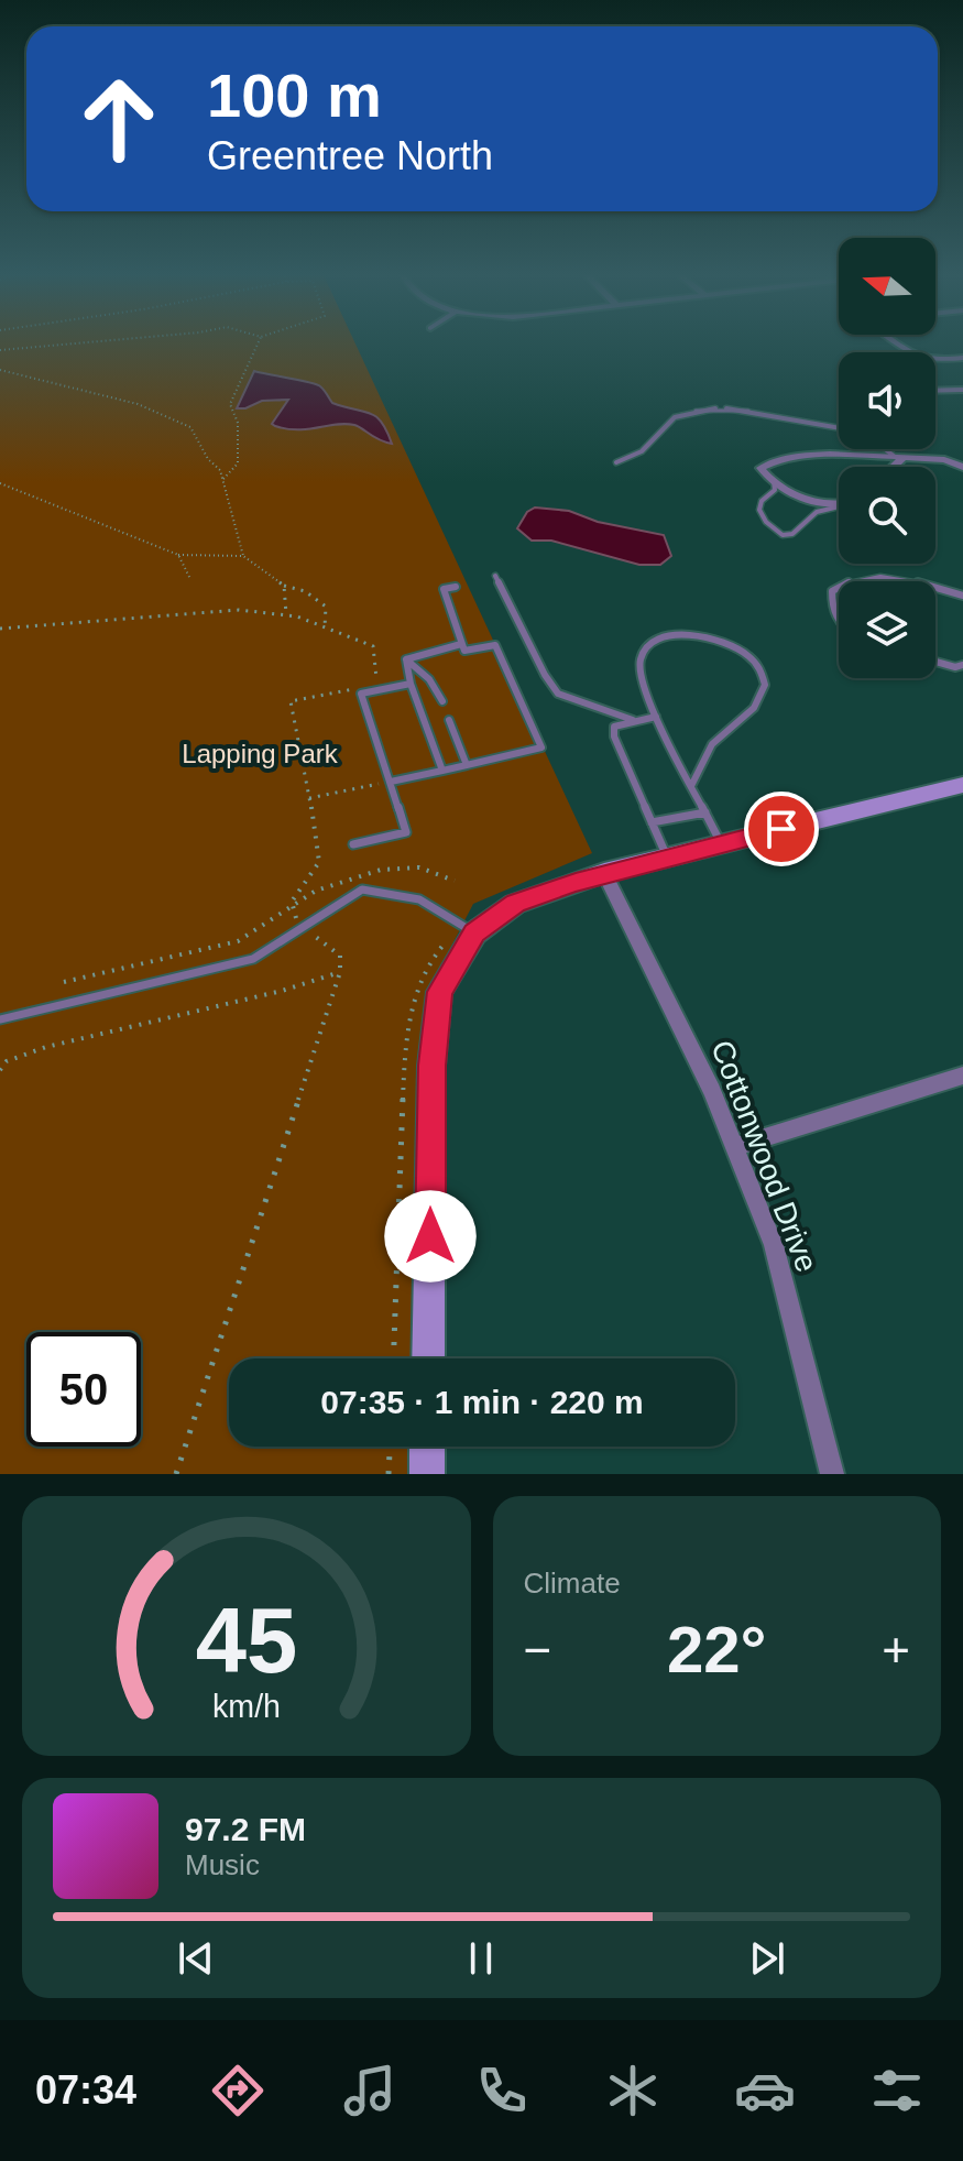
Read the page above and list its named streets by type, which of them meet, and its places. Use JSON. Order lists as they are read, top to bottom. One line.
{"streets":{"street":["Cottonwood Drive"]},"parks":["Lapping Park"],"north":"left","page":{"turn":["100 m","Greentree North"],"limit":"50","trip":"07:35 · 1 min · 220 m","tile":"Climate","heat":["−","22°","+"],"song":["97.2 FM","Music"],"tabs":"07:34","gauge":["45","km/h"]}}
